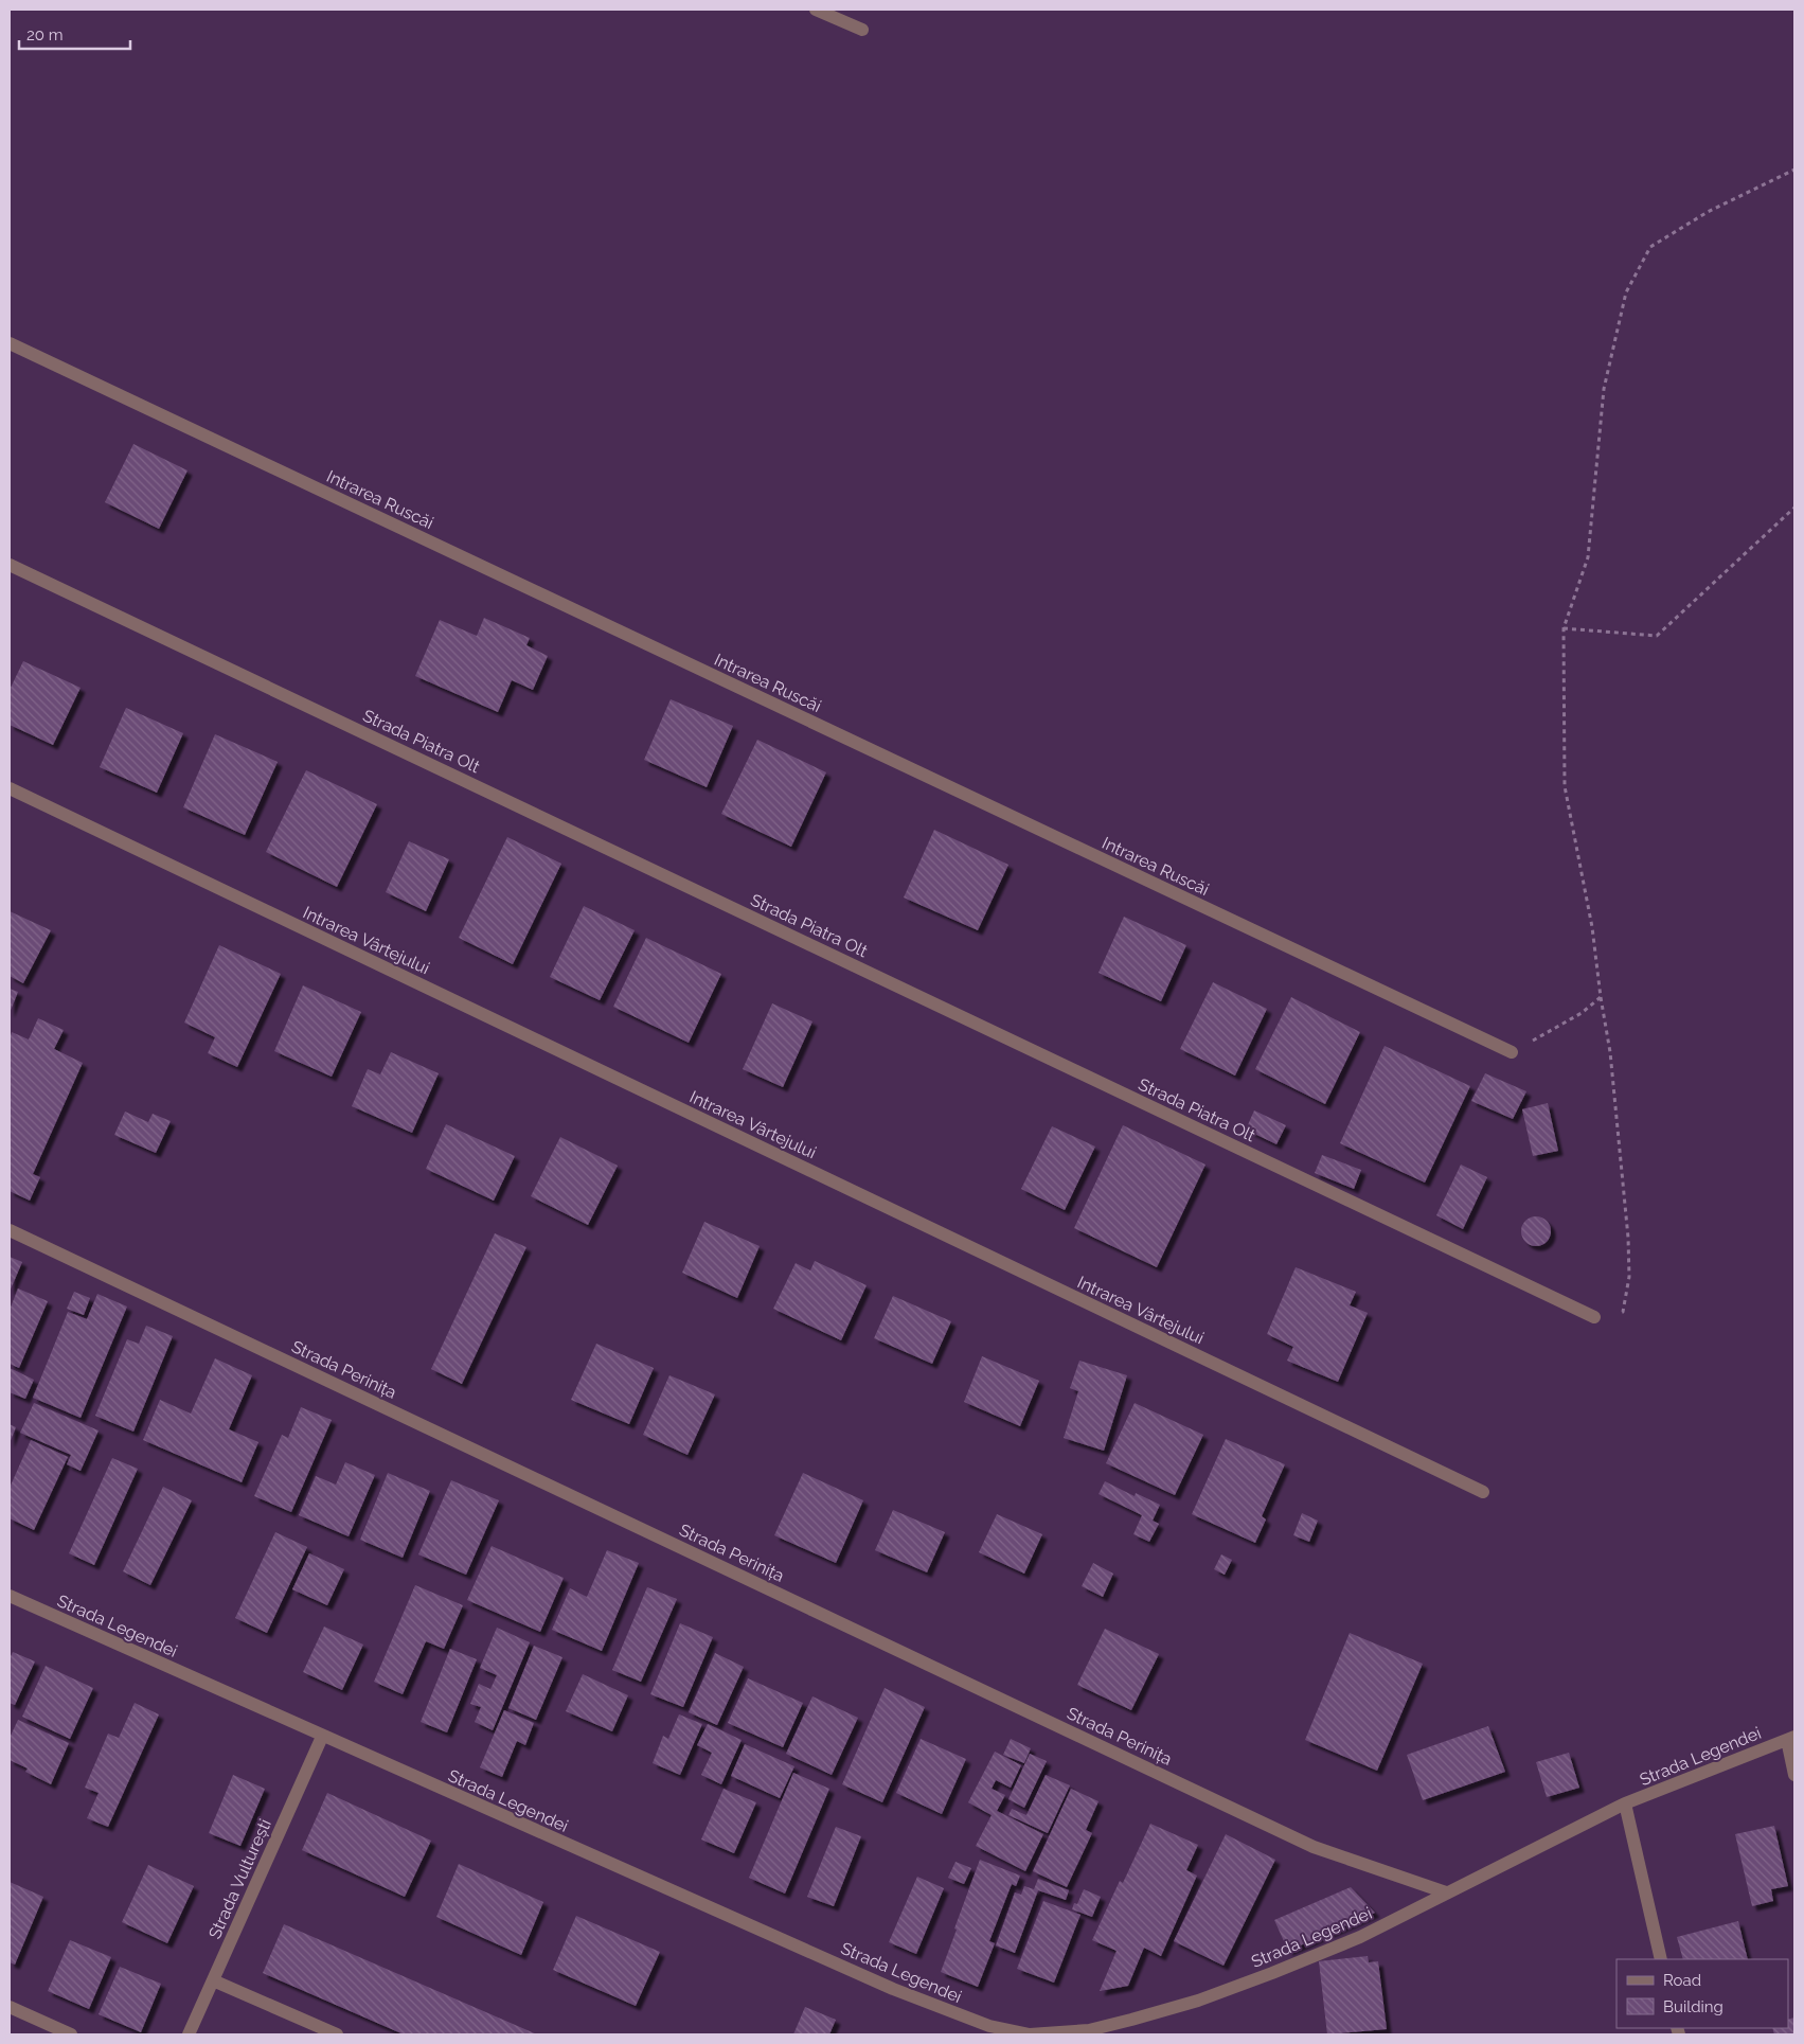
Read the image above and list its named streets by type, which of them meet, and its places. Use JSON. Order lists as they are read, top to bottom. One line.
{"streets":{"street":["Intrarea Ruscăi","Strada Piatra Olt","Intrarea Vârtejului","Strada Perinița","Strada Legendei","Strada Vulturești"]},"crossings":[["Strada Perinița","Strada Legendei"],["Strada Legendei","Strada Vulturești"]],"legend":["Road","Building"],"scale_bar":"20 m"}
